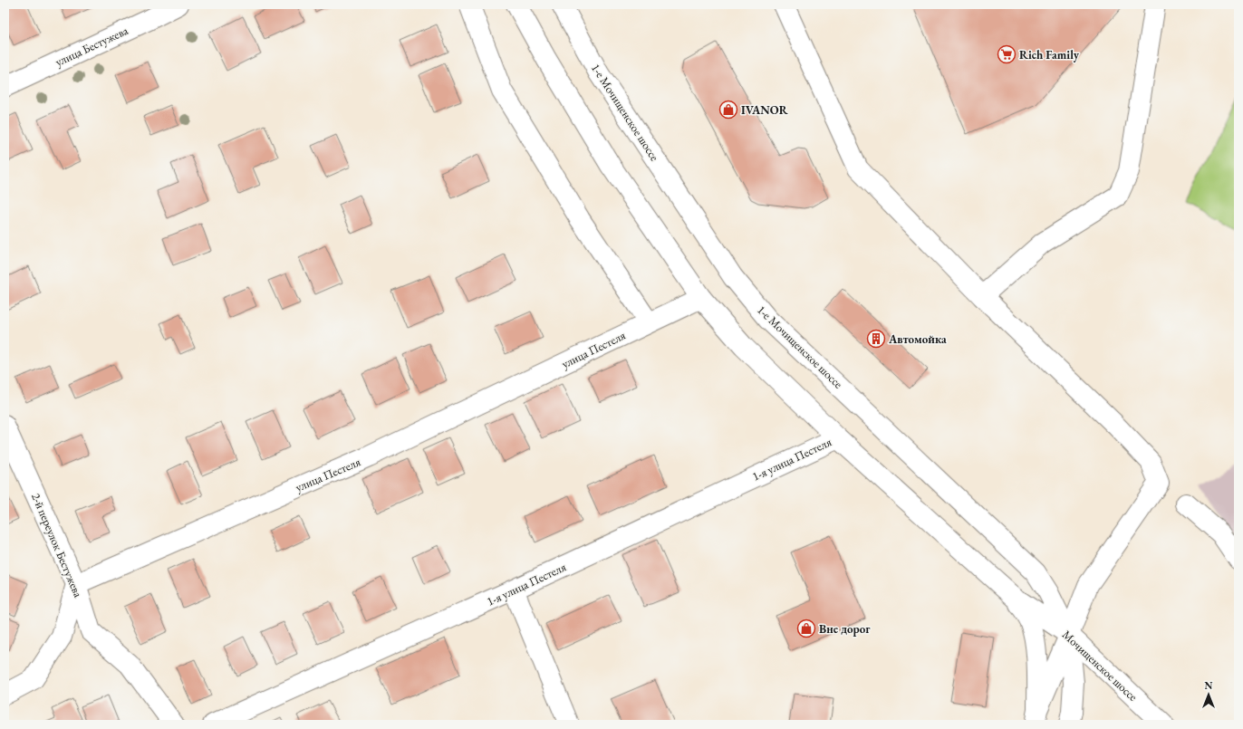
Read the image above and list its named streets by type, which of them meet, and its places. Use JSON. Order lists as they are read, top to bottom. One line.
{"streets":{"street":["улица Бестужева","1-е Мочищенское шоссе","улица Пестеля","1-я улица Пестеля","2-й переулок Бестужева","Мочищенское шоссе"]},"crossings":[["1-е Мочищенское шоссе","Мочищенское шоссе"],["улица Пестеля","2-й переулок Бестужева"]],"places":{"supermarket":["Rich Family"],"shop":["IVANOR","Вне дорог"],"building":["Автомойка"]},"north":"top"}
